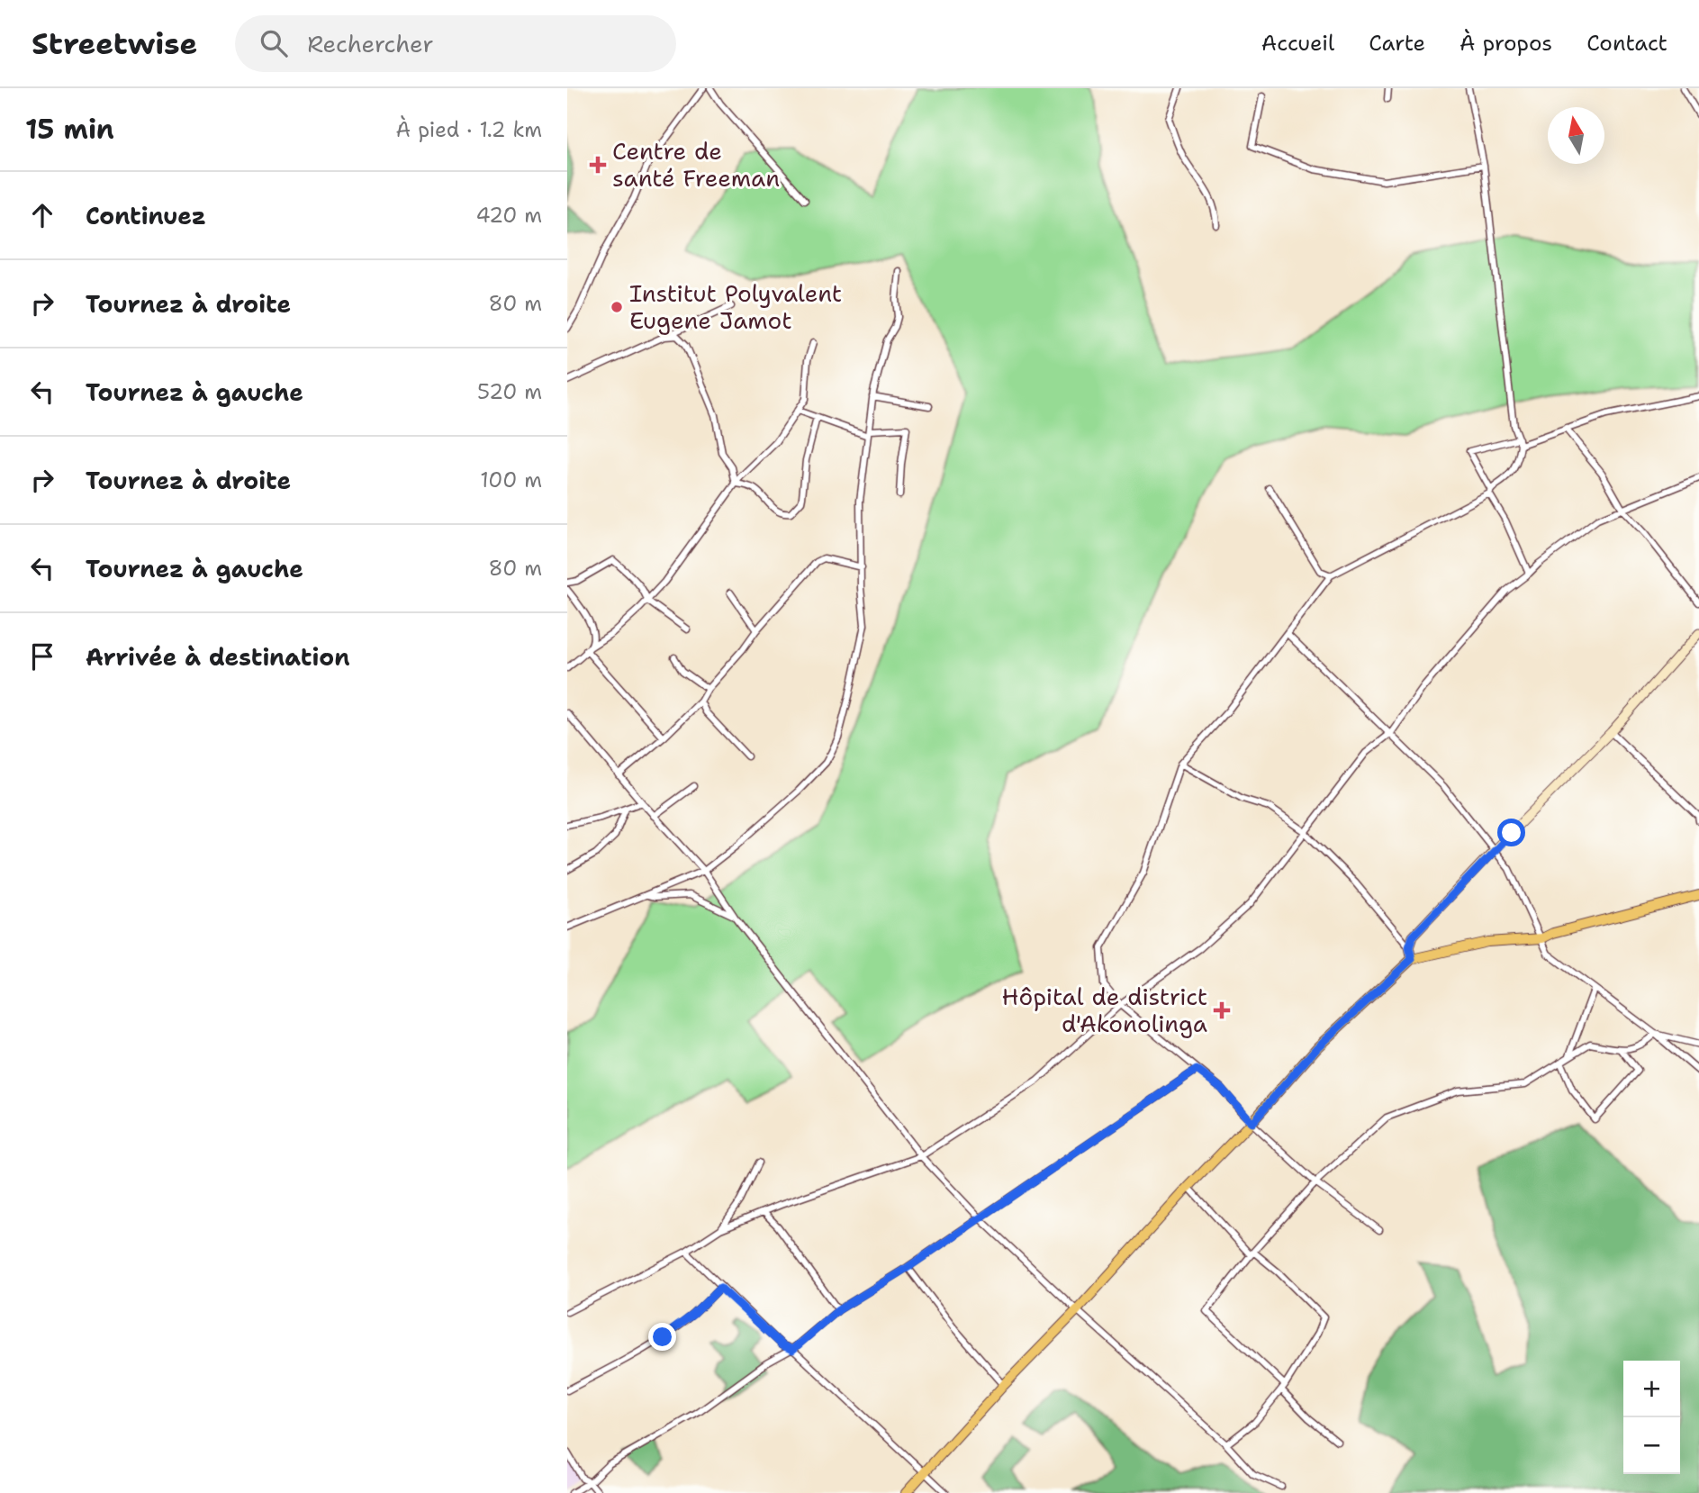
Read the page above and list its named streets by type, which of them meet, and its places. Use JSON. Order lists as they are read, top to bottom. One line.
{"places":{"health":["Centre de santé Freeman","Hôpital de district d'Akonolinga"],"other":["Institut Polyvalent Eugene Jamot"]},"north":"top","page":{"header":"Streetwise","search":"Rechercher","nav":["Accueil","Carte","À propos","Contact"],"heading":["15 min","À pied · 1.2 km"],"list":[["Continuez","420 m"],["Tournez à droite","80 m"],["Tournez à gauche","520 m"],["Tournez à droite","100 m"],["Tournez à gauche","80 m"],"Arrivée à destination"],"map_buttons":["+","−"]}}
